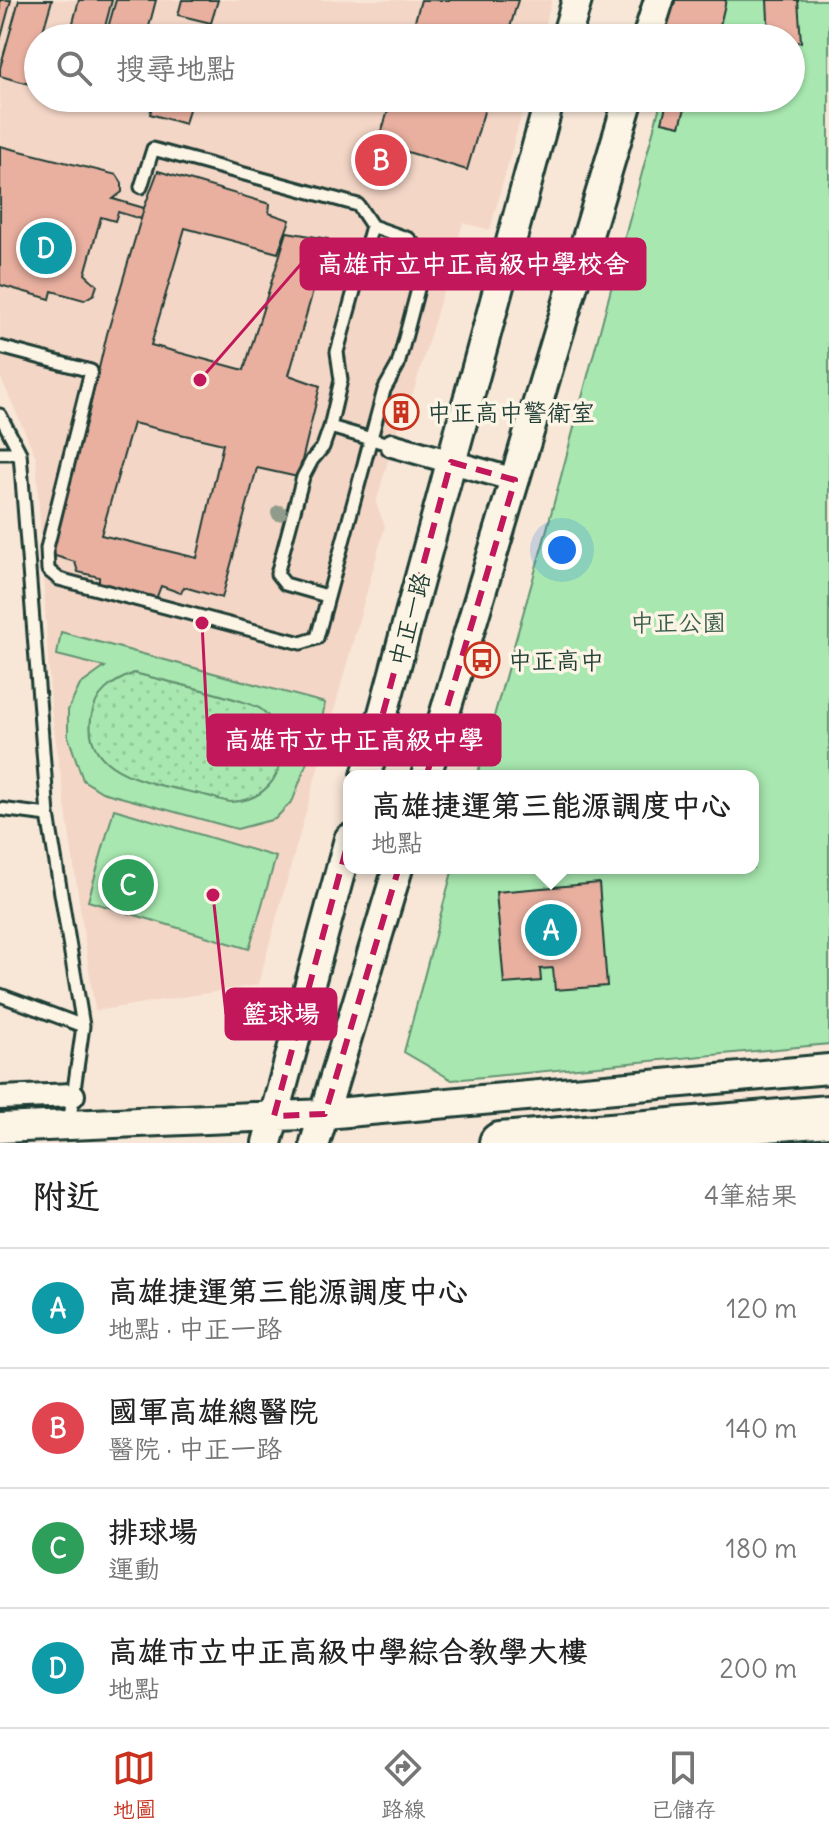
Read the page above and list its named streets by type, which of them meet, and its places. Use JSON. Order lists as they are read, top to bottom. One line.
{"streets":{"street":["中正一路"]},"parks":["中正公園"],"places":{"other":["高雄市立中正高級中學校舍","高雄市立中正高級中學","籃球場"],"building":["中正高中警衛室"],"bus stop":["中正高中"]},"page":{"search":"搜尋地點","pins":["B","D","C","A"],"popup":["高雄捷運第三能源調度中心","地點"],"heading":["附近","4筆結果"],"list":[{"mark":"A","name":"高雄捷運第三能源調度中心","note":"地點 · 中正一路","value":"120 m"},{"mark":"B","name":"國軍高雄總醫院","note":"醫院 · 中正一路","value":"140 m"},{"mark":"C","name":"排球場","note":"運動","value":"180 m"},{"mark":"D","name":"高雄市立中正高級中學綜合教學大樓","note":"地點","value":"200 m"}],"nav":["地圖","路線","已儲存"]}}
